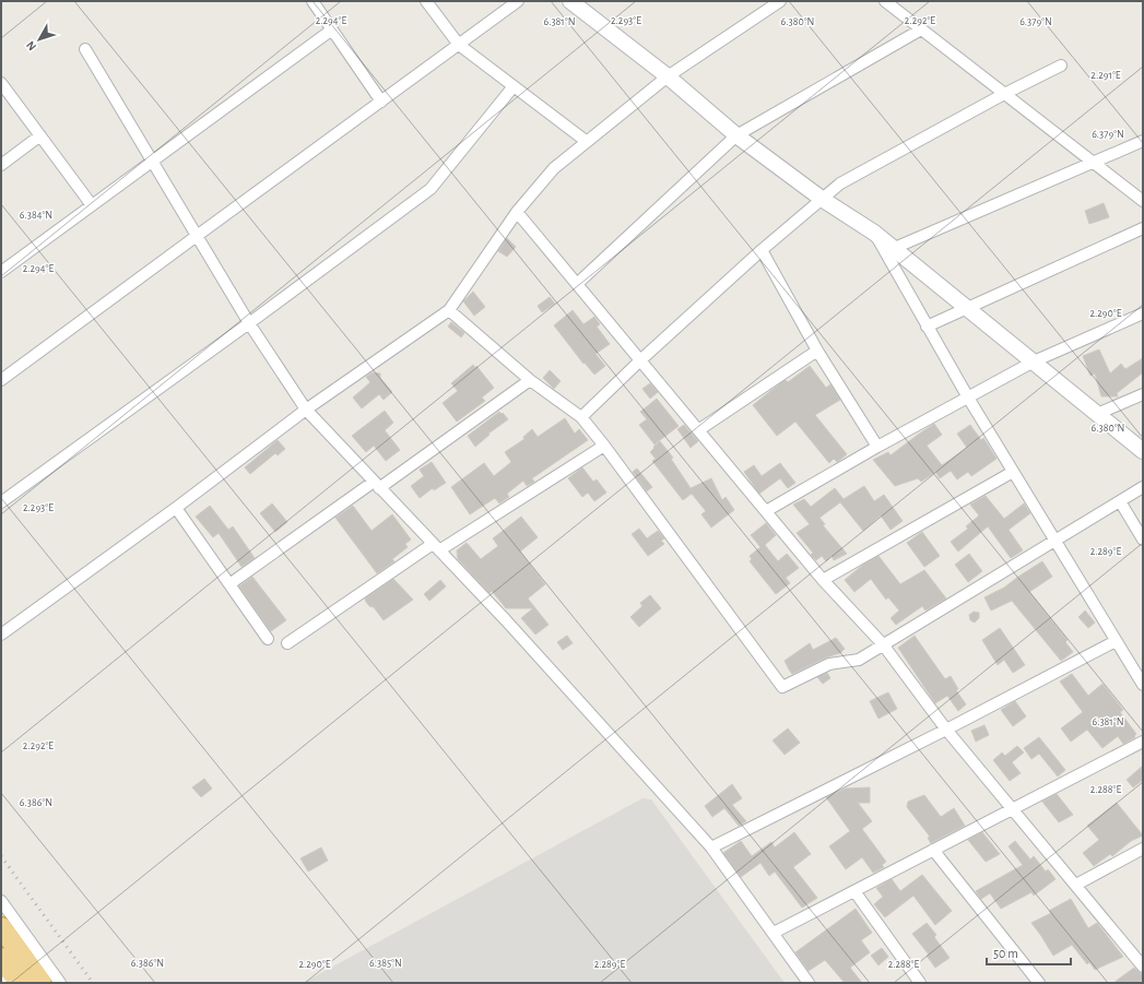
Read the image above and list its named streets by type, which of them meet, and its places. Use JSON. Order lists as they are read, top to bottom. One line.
{"scale_bar":"50 m","north":"bottom left","coordinates":["2.294°E","2.293°E","2.292°E","6.381°N","6.379°N","6.380°N","2.291°E","6.384°N","2.290°E","2.289°E","2.288°E","6.386°N","6.385°N"]}
